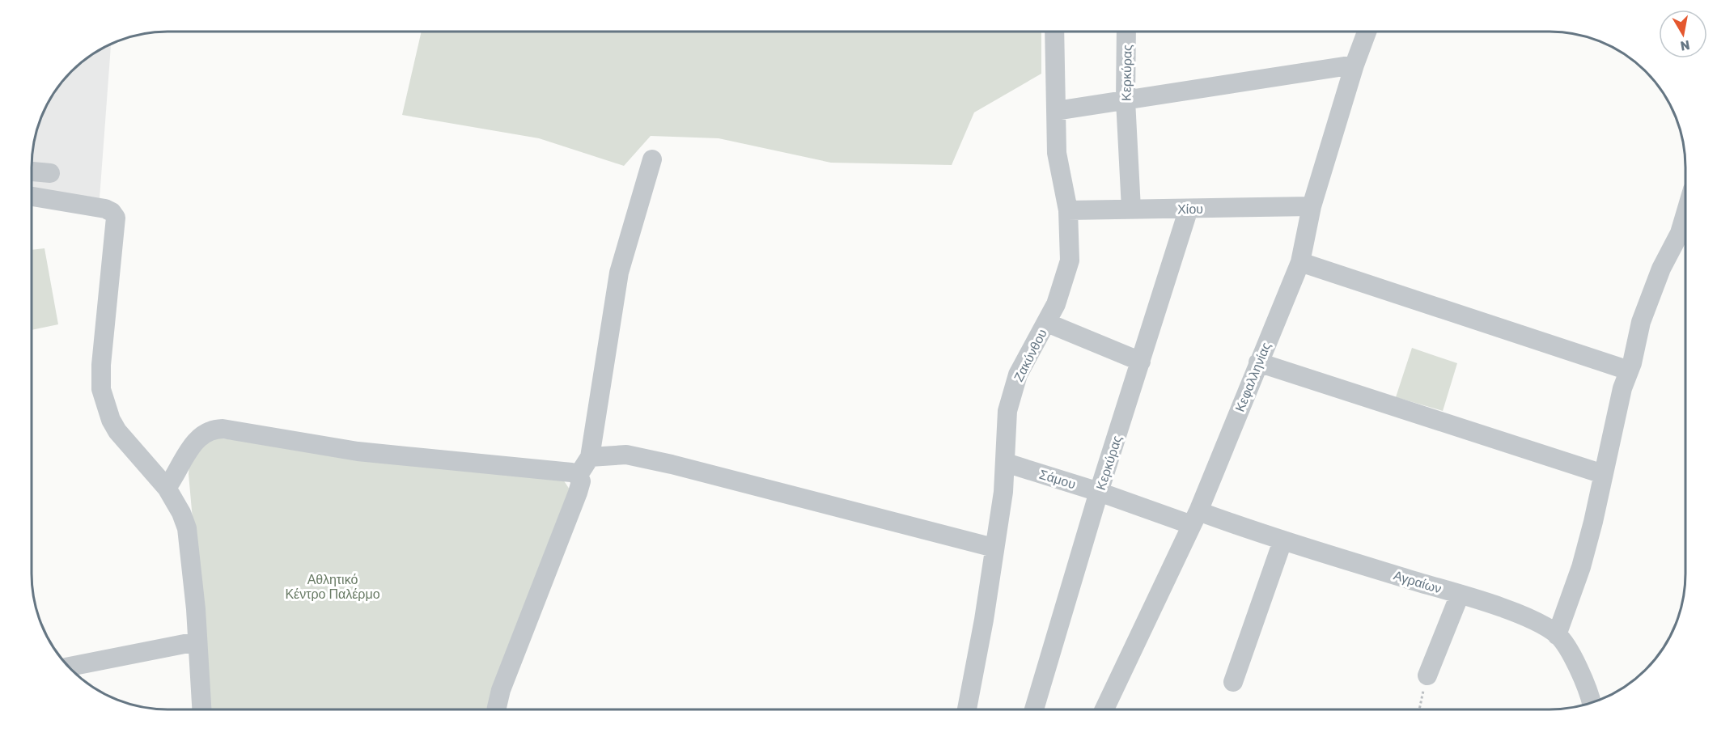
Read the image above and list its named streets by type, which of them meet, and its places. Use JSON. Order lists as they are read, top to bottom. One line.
{"streets":{"street":["Κερκύρας","Χίου","Ζακύνθου","Κεφαλληνίας","Σάμου","Αγραίων"]},"crossings":[["Κερκύρας","Χίου"],["Κερκύρας","Σάμου"],["Χίου","Ζακύνθου"],["Χίου","Κεφαλληνίας"],["Ζακύνθου","Σάμου"],["Κεφαλληνίας","Σάμου"],["Κεφαλληνίας","Αγραίων"],["Σάμου","Αγραίων"]],"parks":["Αθλητικό Κέντρο Παλέρμο"],"north":"bottom"}
